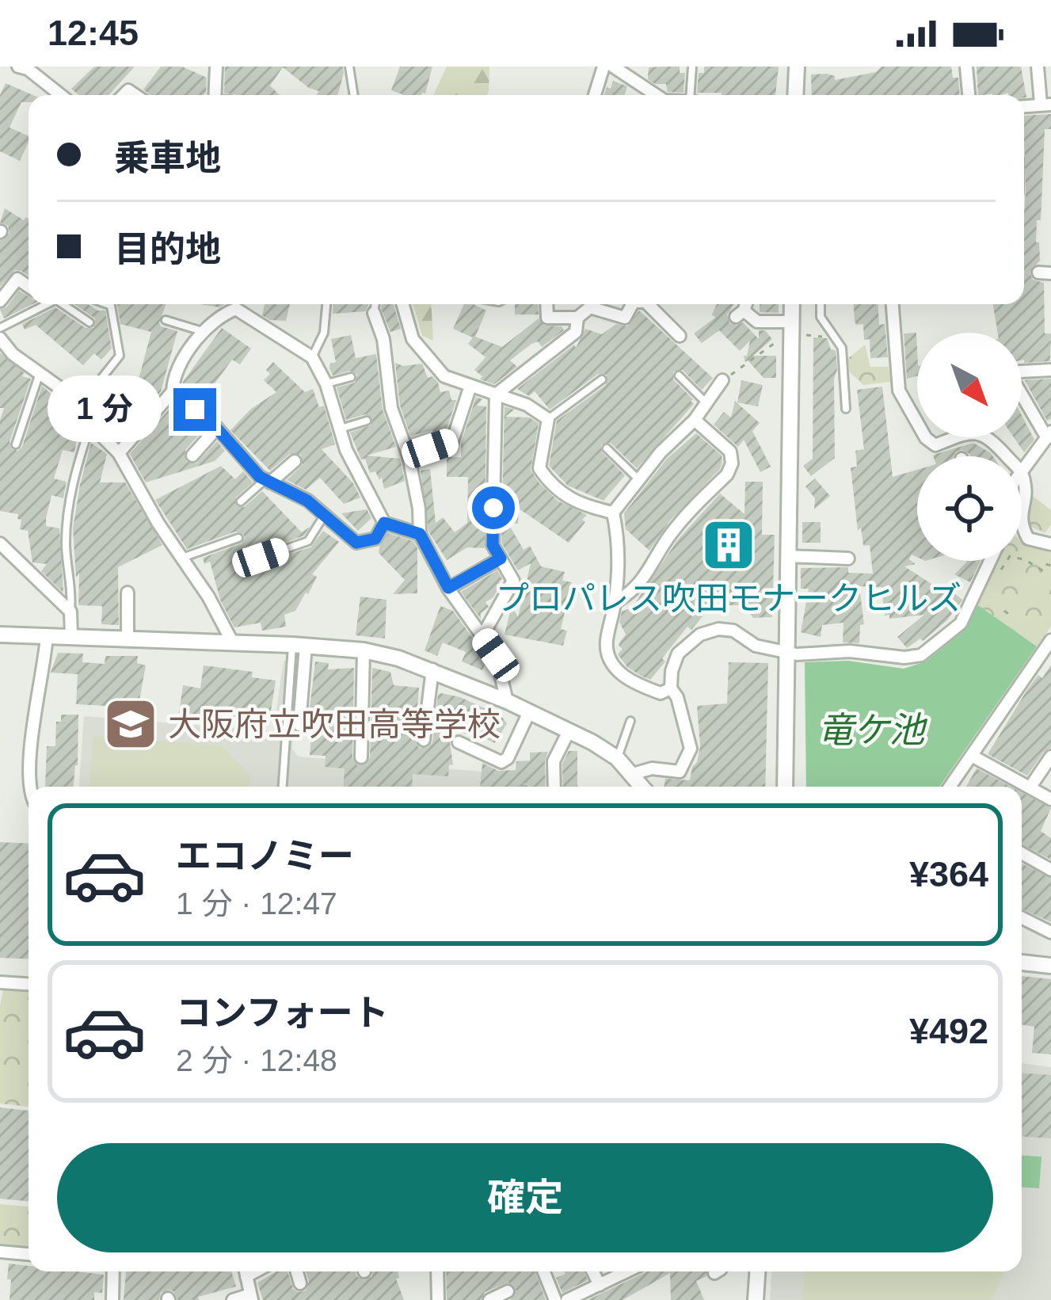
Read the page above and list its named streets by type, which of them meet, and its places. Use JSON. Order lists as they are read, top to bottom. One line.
{"water":["竜ケ池"],"places":{"building":["プロパレス吹田モナークヒルズ"],"school or university":["大阪府立吹田高等学校"]},"north":"bottom right","page":{"status":"12:45","banner":["乗車地","目的地"],"bubble":"1 分","list":[{"name":"エコノミー","note":"1 分 · 12:47","value":"¥364"},{"name":"コンフォート","note":"2 分 · 12:48","value":"¥492"}],"buttons":"確定"}}
